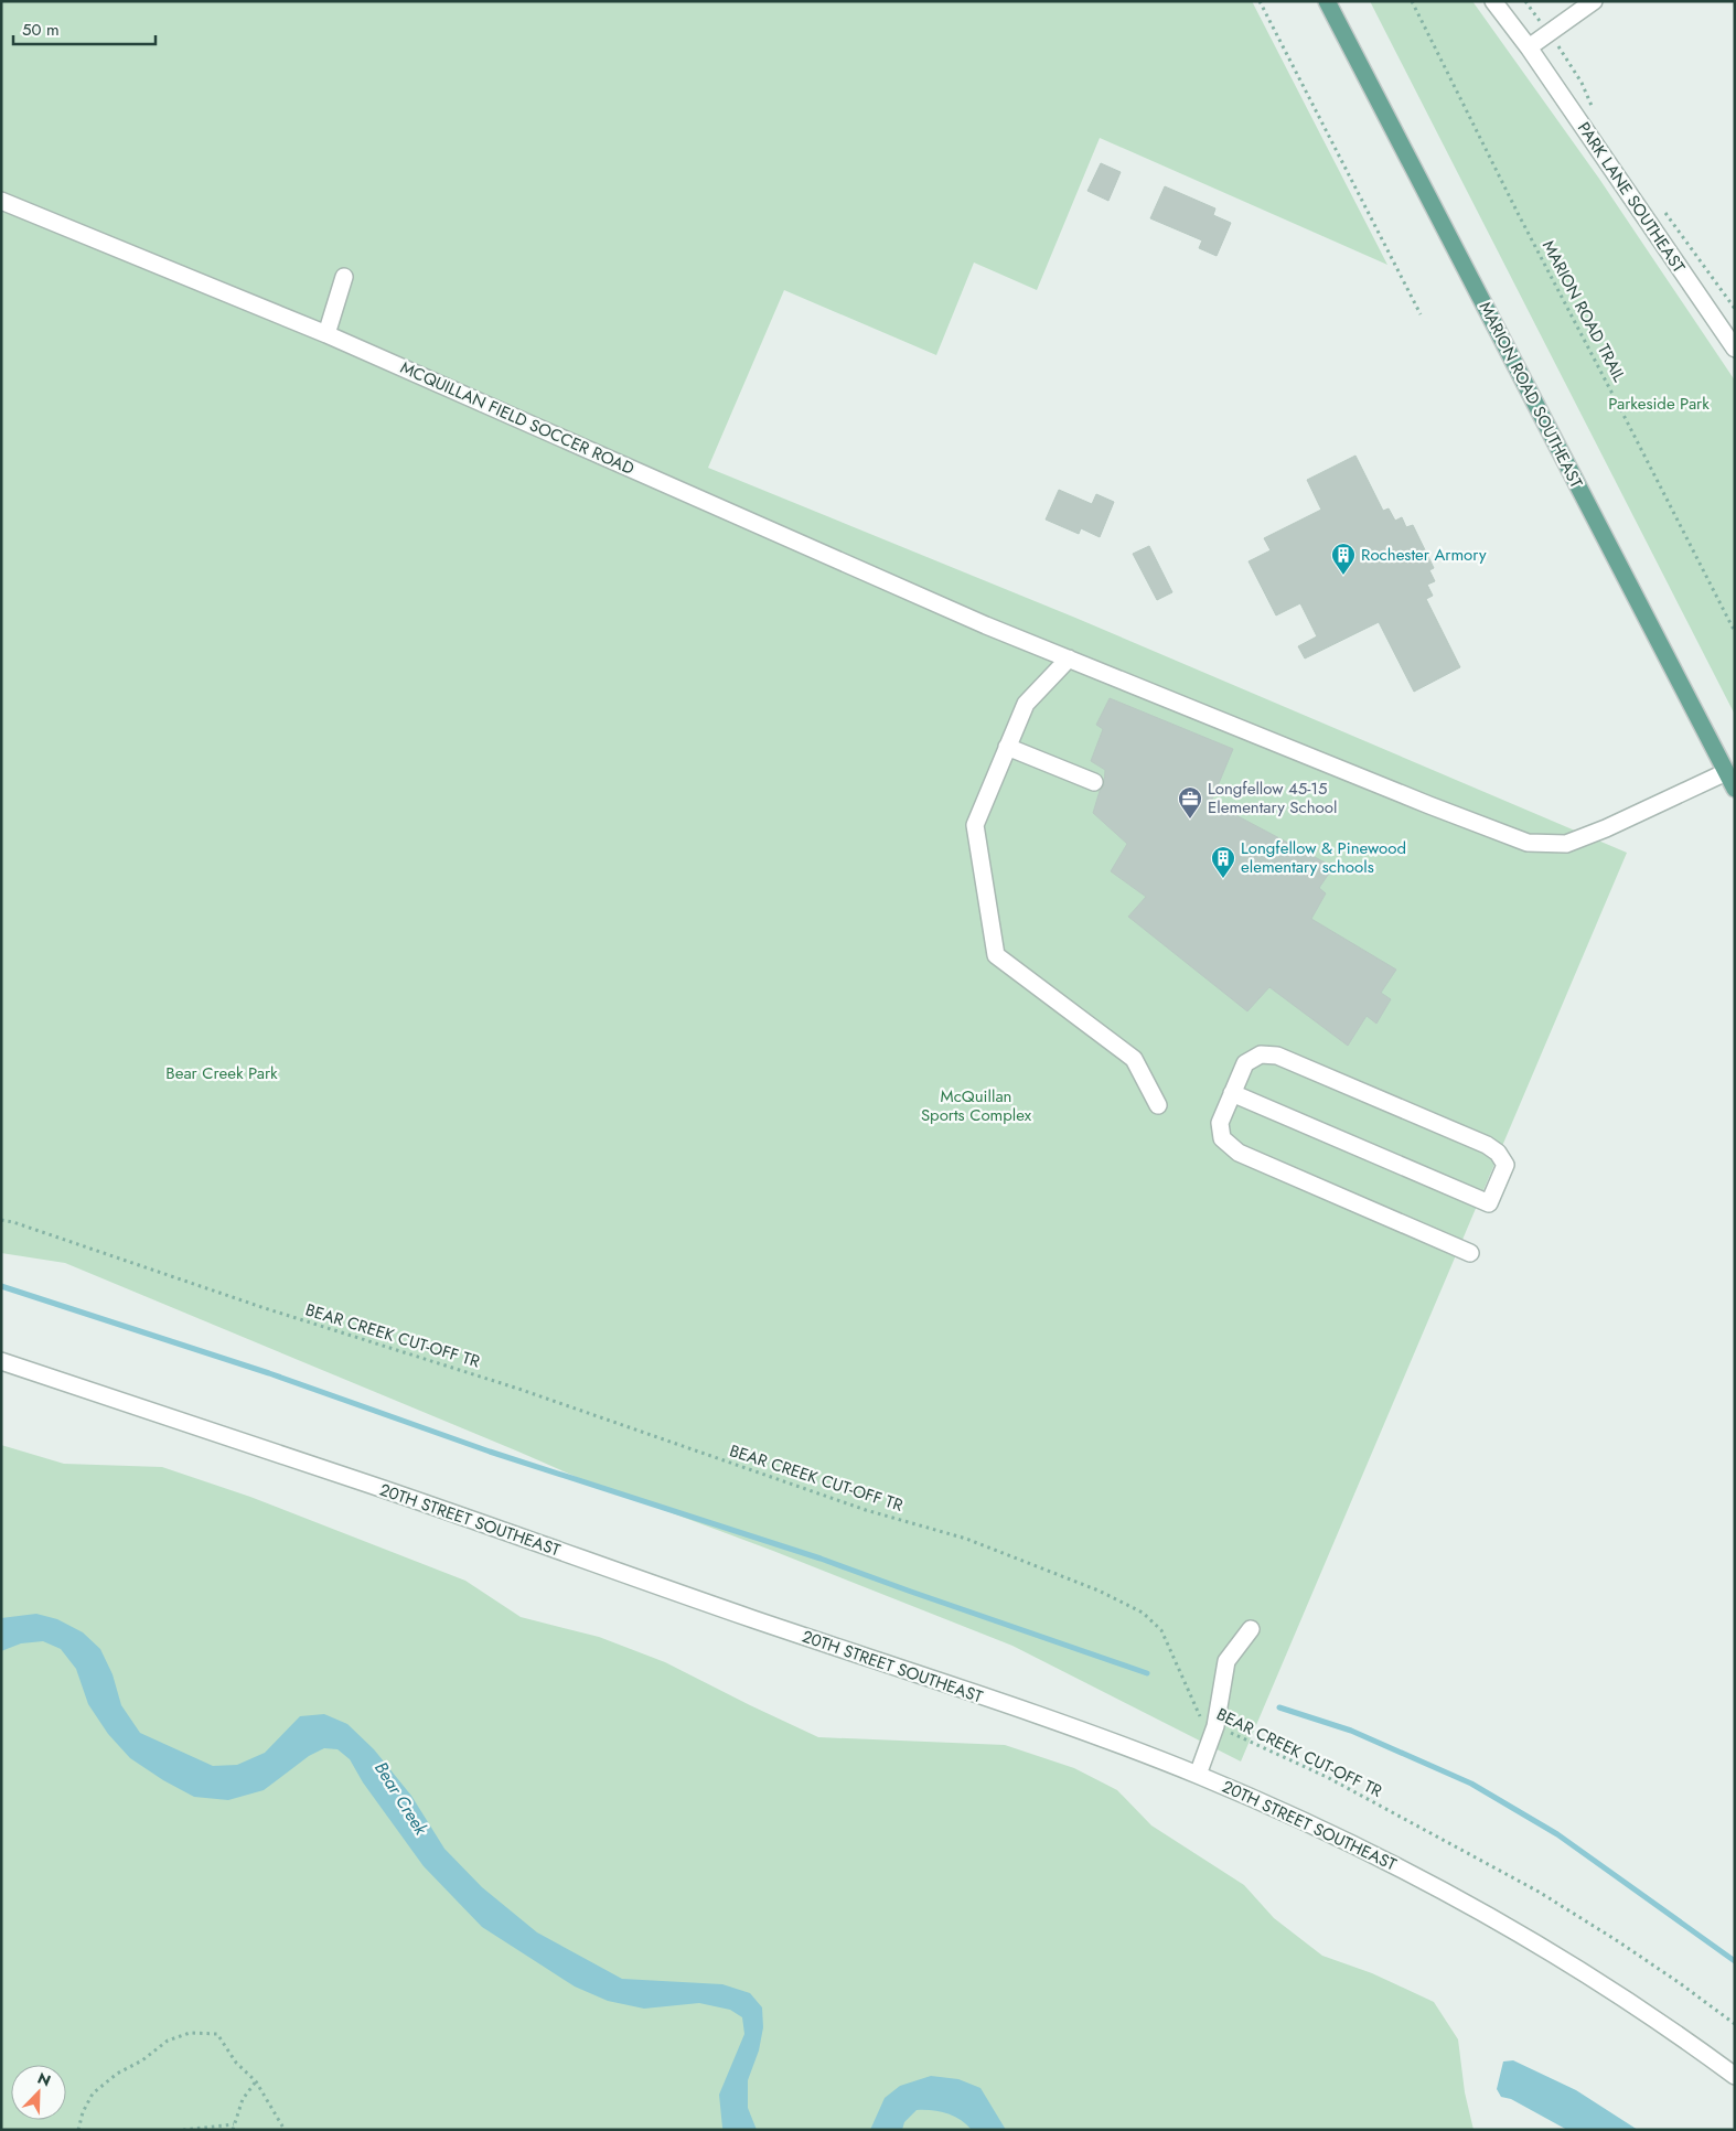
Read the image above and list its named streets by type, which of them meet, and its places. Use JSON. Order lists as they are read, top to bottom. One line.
{"streets":{"main road":["MARION ROAD SOUTHEAST"],"street":["PARK LANE SOUTHEAST","MCQUILLAN FIELD SOCCER ROAD","20TH STREET SOUTHEAST"],"path":["MARION ROAD TRAIL","BEAR CREEK CUT-OFF TR"]},"crossings":[["MARION ROAD SOUTHEAST","MCQUILLAN FIELD SOCCER ROAD"]],"water":["Bear Creek"],"parks":["Parkeside Park","Bear Creek Park","McQuillan Sports Complex"],"places":{"building":["Rochester Armory","Longfellow & Pinewood elementary schools"],"office":["Longfellow 45-15 Elementary School"]},"scale_bar":"50 m","north":"top right"}
